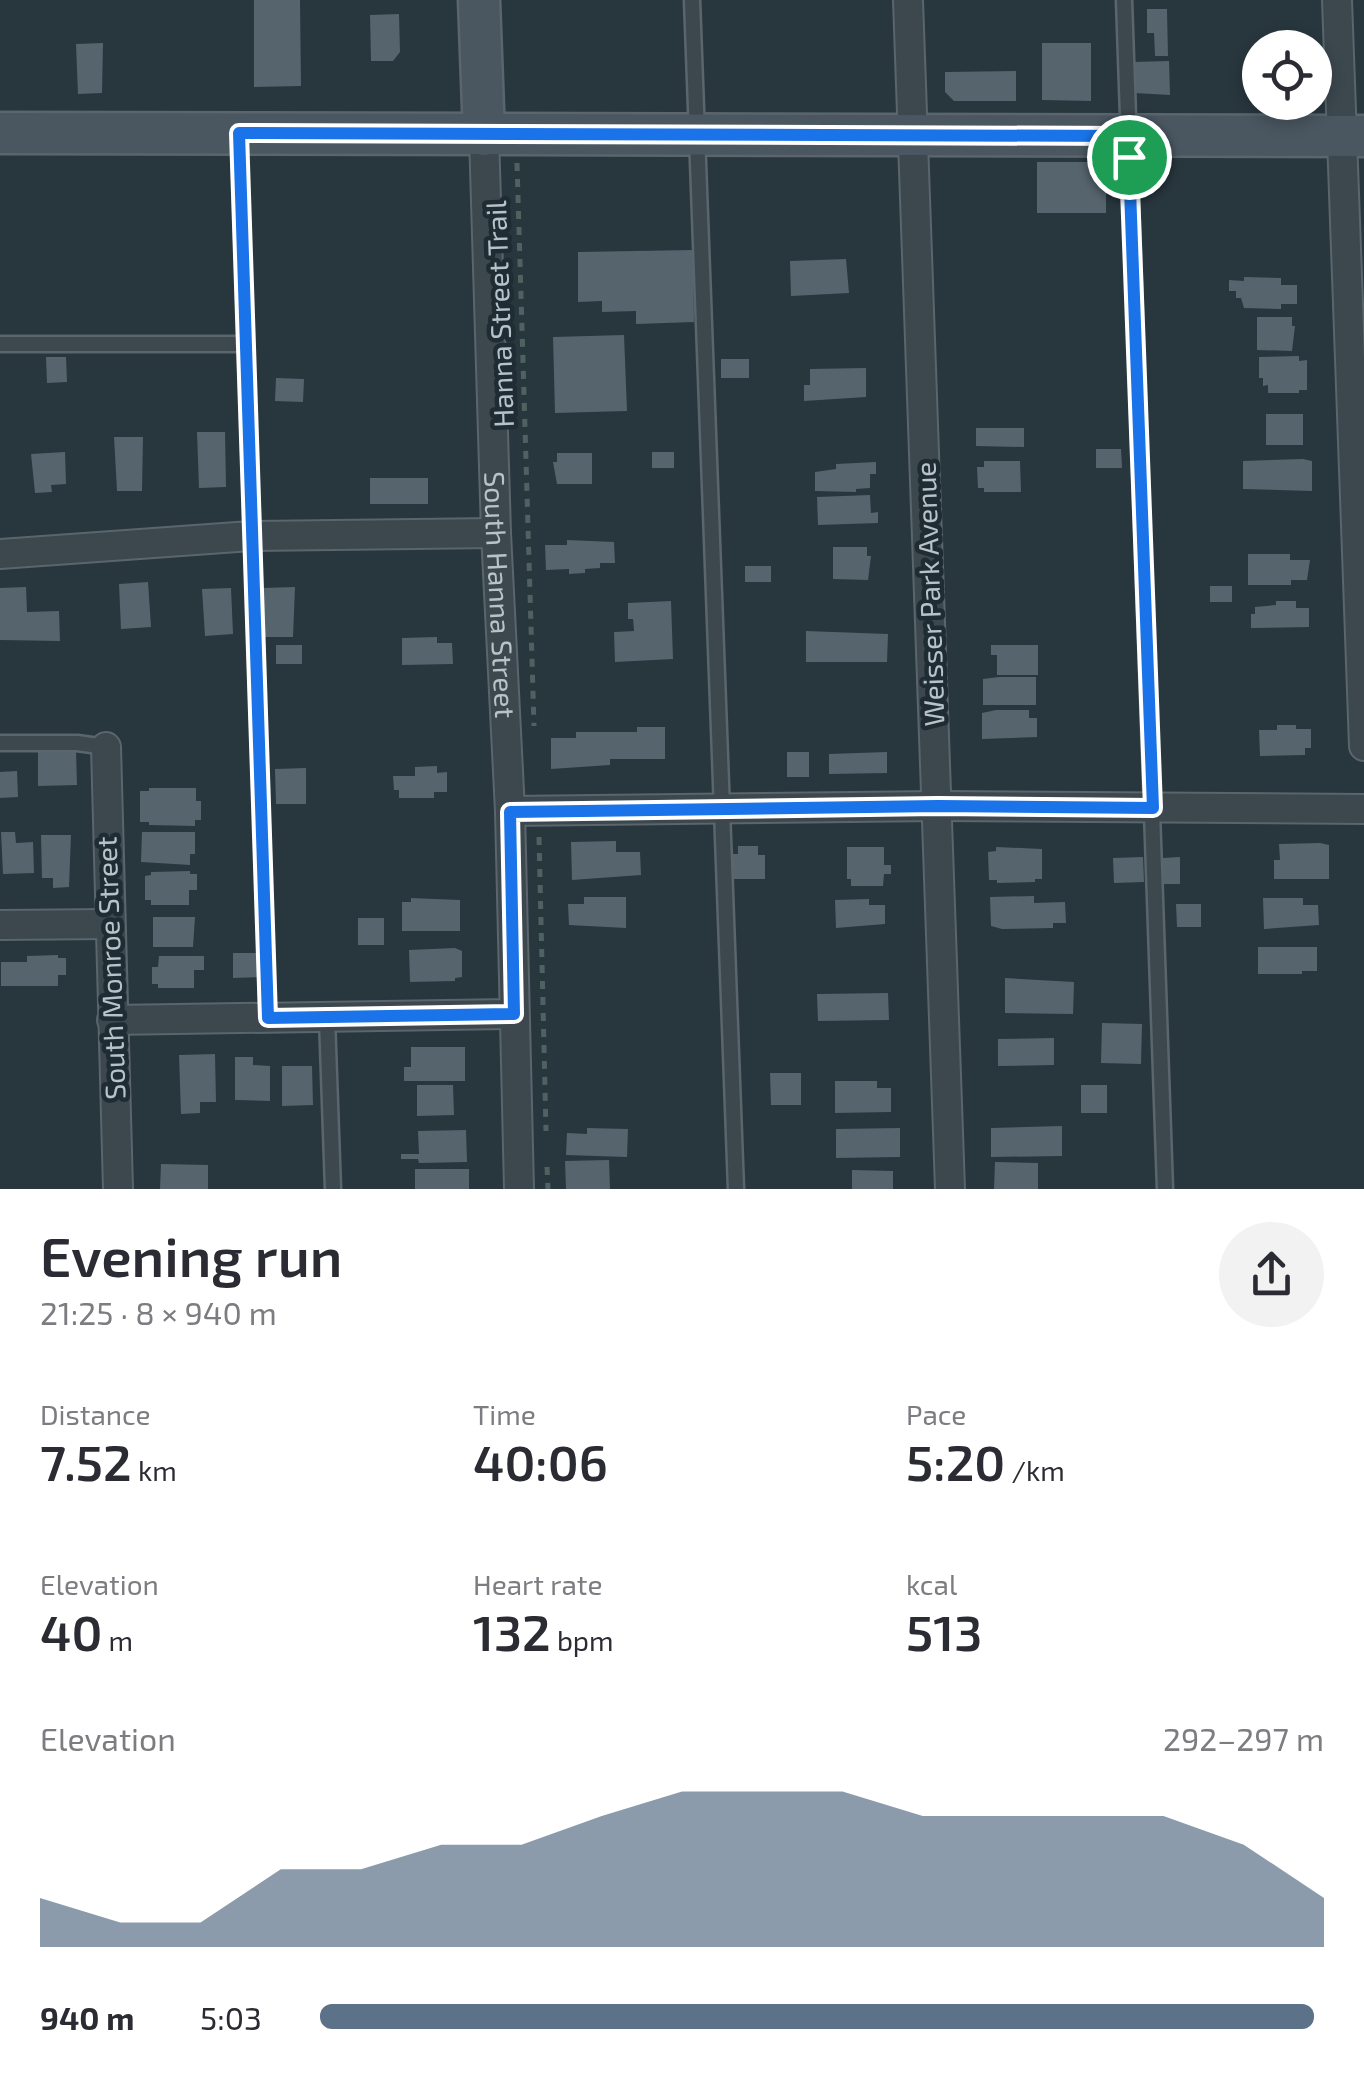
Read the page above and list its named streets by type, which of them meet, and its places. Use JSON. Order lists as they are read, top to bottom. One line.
{"streets":{"main road":["South Hanna Street"],"street":["Weisser Park Avenue","South Monroe Street"],"path":["Hanna Street Trail"]},"page":{"heading":["Evening run","21:25 · 8 × 940 m"],"stats":[["Distance","7.52 km"],["Time","40:06"],["Pace","5:20 /km"],["Elevation","40 m"],["Heart rate","132 bpm"],["kcal","513"]],"chart":["Elevation","292–297 m"],"list":[{"name":"940 m","note":"5:03"}]}}
